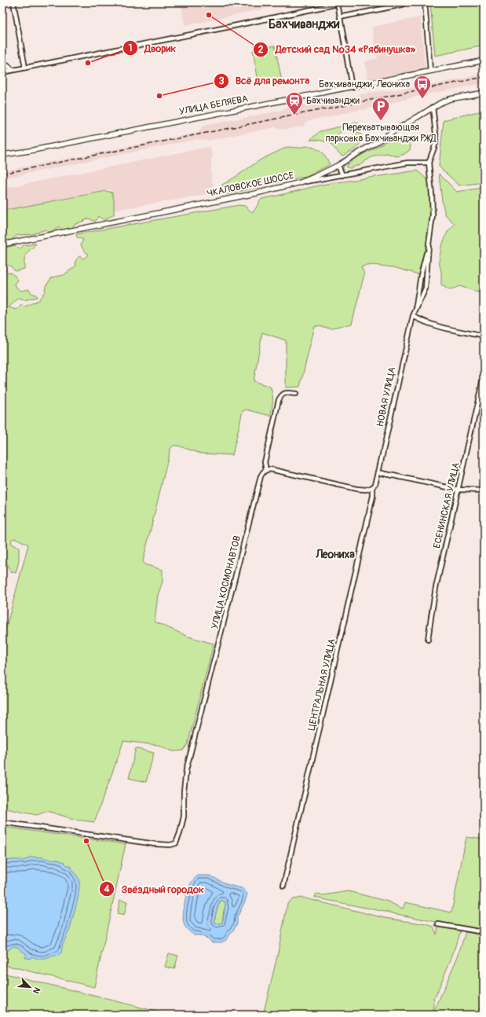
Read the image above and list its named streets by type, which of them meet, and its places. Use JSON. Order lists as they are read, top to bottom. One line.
{"streets":{"street":["УЛИЦА БЕЛЯЕВА","ЧКАЛОВСКОЕ ШОССЕ","НОВАЯ УЛИЦА","ЕСЕНИНСКАЯ УЛИЦА","УЛИЦА КОСМОНАВТОВ","ЦЕНТРАЛЬНАЯ УЛИЦА"]},"crossings":[["НОВАЯ УЛИЦА","ЦЕНТРАЛЬНАЯ УЛИЦА"]],"districts":["Бахчиванджи","Леониха"],"places":{"other":["Детский сад №34 «Рябинушка»","Дворик","Всё для ремонта","Звёздный городок"],"bus stop":["Бахчиванджи, Леониха"],"station":["Бахчиванджи"],"parking":["Перехватывающая парковка Бахчиванджи РЖД"]},"north":"bottom right"}
